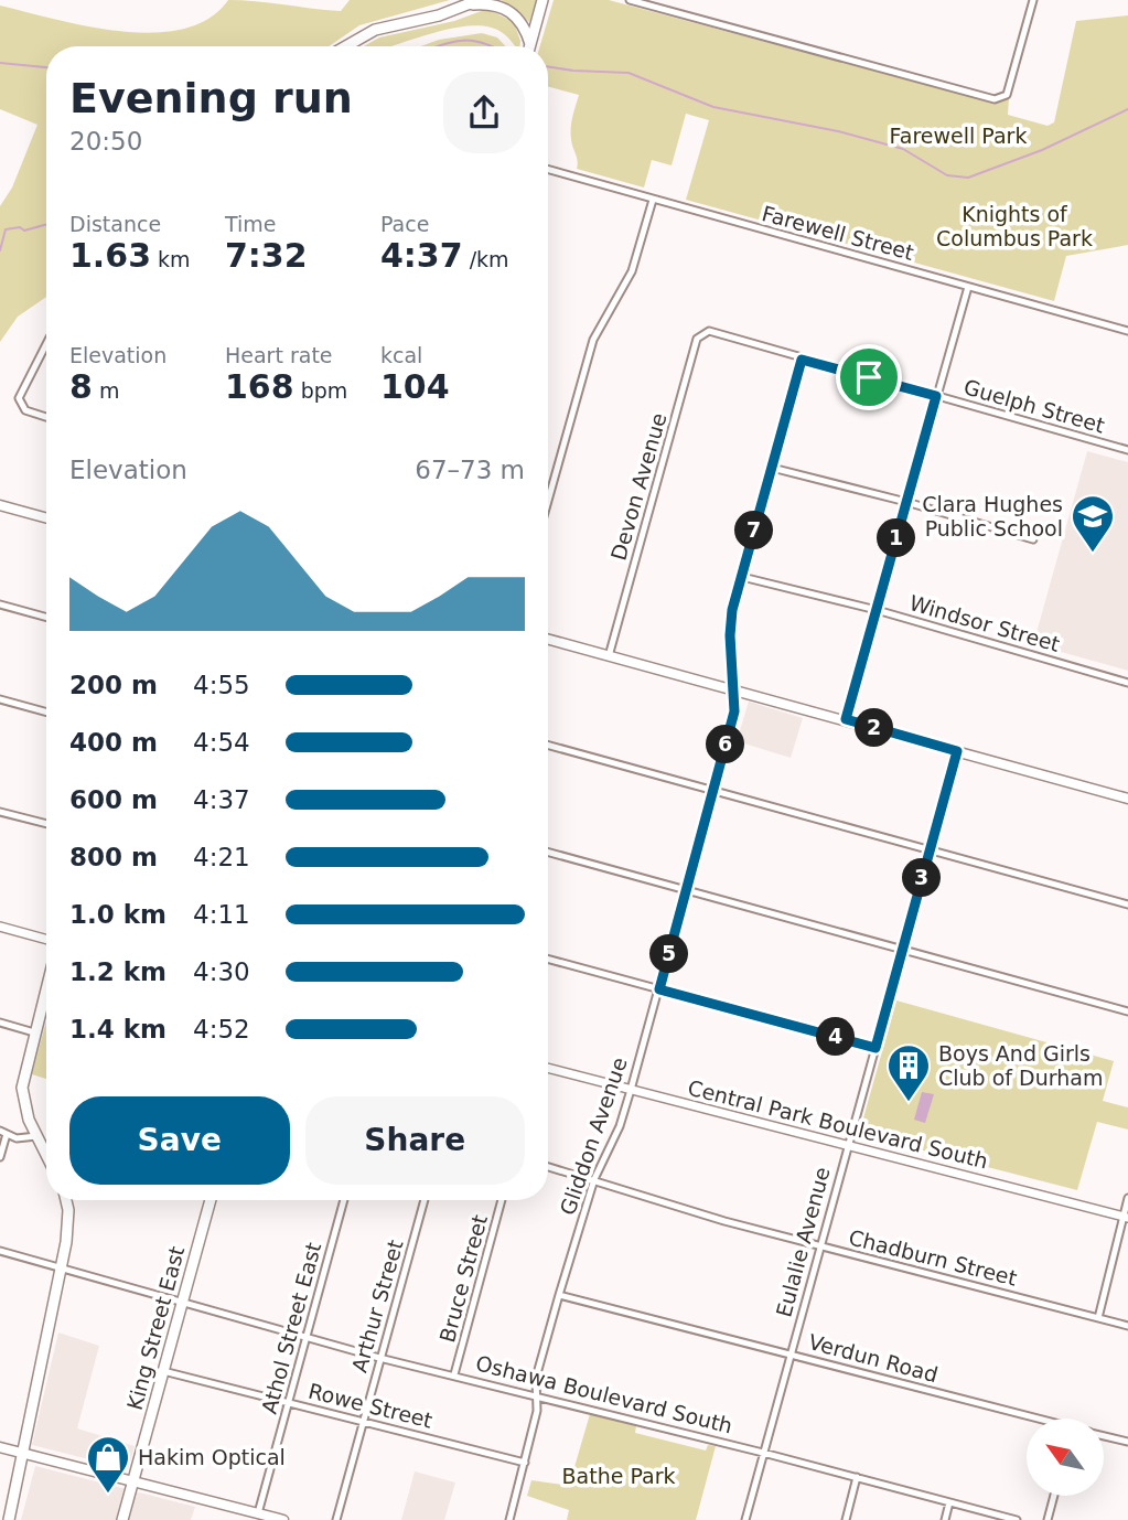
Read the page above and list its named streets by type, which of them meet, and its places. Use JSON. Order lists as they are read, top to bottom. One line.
{"streets":{"main road":["King Street East"],"street":["Farewell Street","Guelph Street","Devon Avenue","Windsor Street","Central Park Boulevard South","Gliddon Avenue","Eulalie Avenue","Chadburn Street","Bruce Street","Arthur Street","Athol Street East","Verdun Road","Oshawa Boulevard South","Rowe Street"]},"crossings":[["Guelph Street","Devon Avenue"],["Guelph Street","Gliddon Avenue"],["Windsor Street","Gliddon Avenue"],["Central Park Boulevard South","Gliddon Avenue"],["Central Park Boulevard South","Eulalie Avenue"],["Gliddon Avenue","Chadburn Street"],["Gliddon Avenue","Verdun Road"],["Gliddon Avenue","Oshawa Boulevard South"],["Gliddon Avenue","Rowe Street"],["Eulalie Avenue","Chadburn Street"],["Eulalie Avenue","Verdun Road"],["Eulalie Avenue","Oshawa Boulevard South"],["Bruce Street","Oshawa Boulevard South"],["Arthur Street","Oshawa Boulevard South"],["Arthur Street","Rowe Street"],["King Street East","Oshawa Boulevard South"],["King Street East","Rowe Street"],["Athol Street East","Oshawa Boulevard South"],["Athol Street East","Rowe Street"]],"parks":["Farewell Park","Knights of Columbus Park","Bathe Park"],"places":{"school or university":["Clara Hughes Public School"],"building":["Boys And Girls Club of Durham"],"shop":["Hakim Optical"]},"north":"top left","page":{"heading":["Evening run","20:50"],"stats":[["Distance","1.63 km"],["Time","7:32"],["Pace","4:37 /km"],["Elevation","8 m"],["Heart rate","168 bpm"],["kcal","104"]],"chart":["Elevation","67–73 m"],"pins":["7","1","2","6","3","5","4"],"list":[{"name":"200 m","note":"4:55"},{"name":"400 m","note":"4:54"},{"name":"600 m","note":"4:37"},{"name":"800 m","note":"4:21"},{"name":"1.0 km","note":"4:11"},{"name":"1.2 km","note":"4:30"},{"name":"1.4 km","note":"4:52"}],"buttons":["Save","Share"]}}
